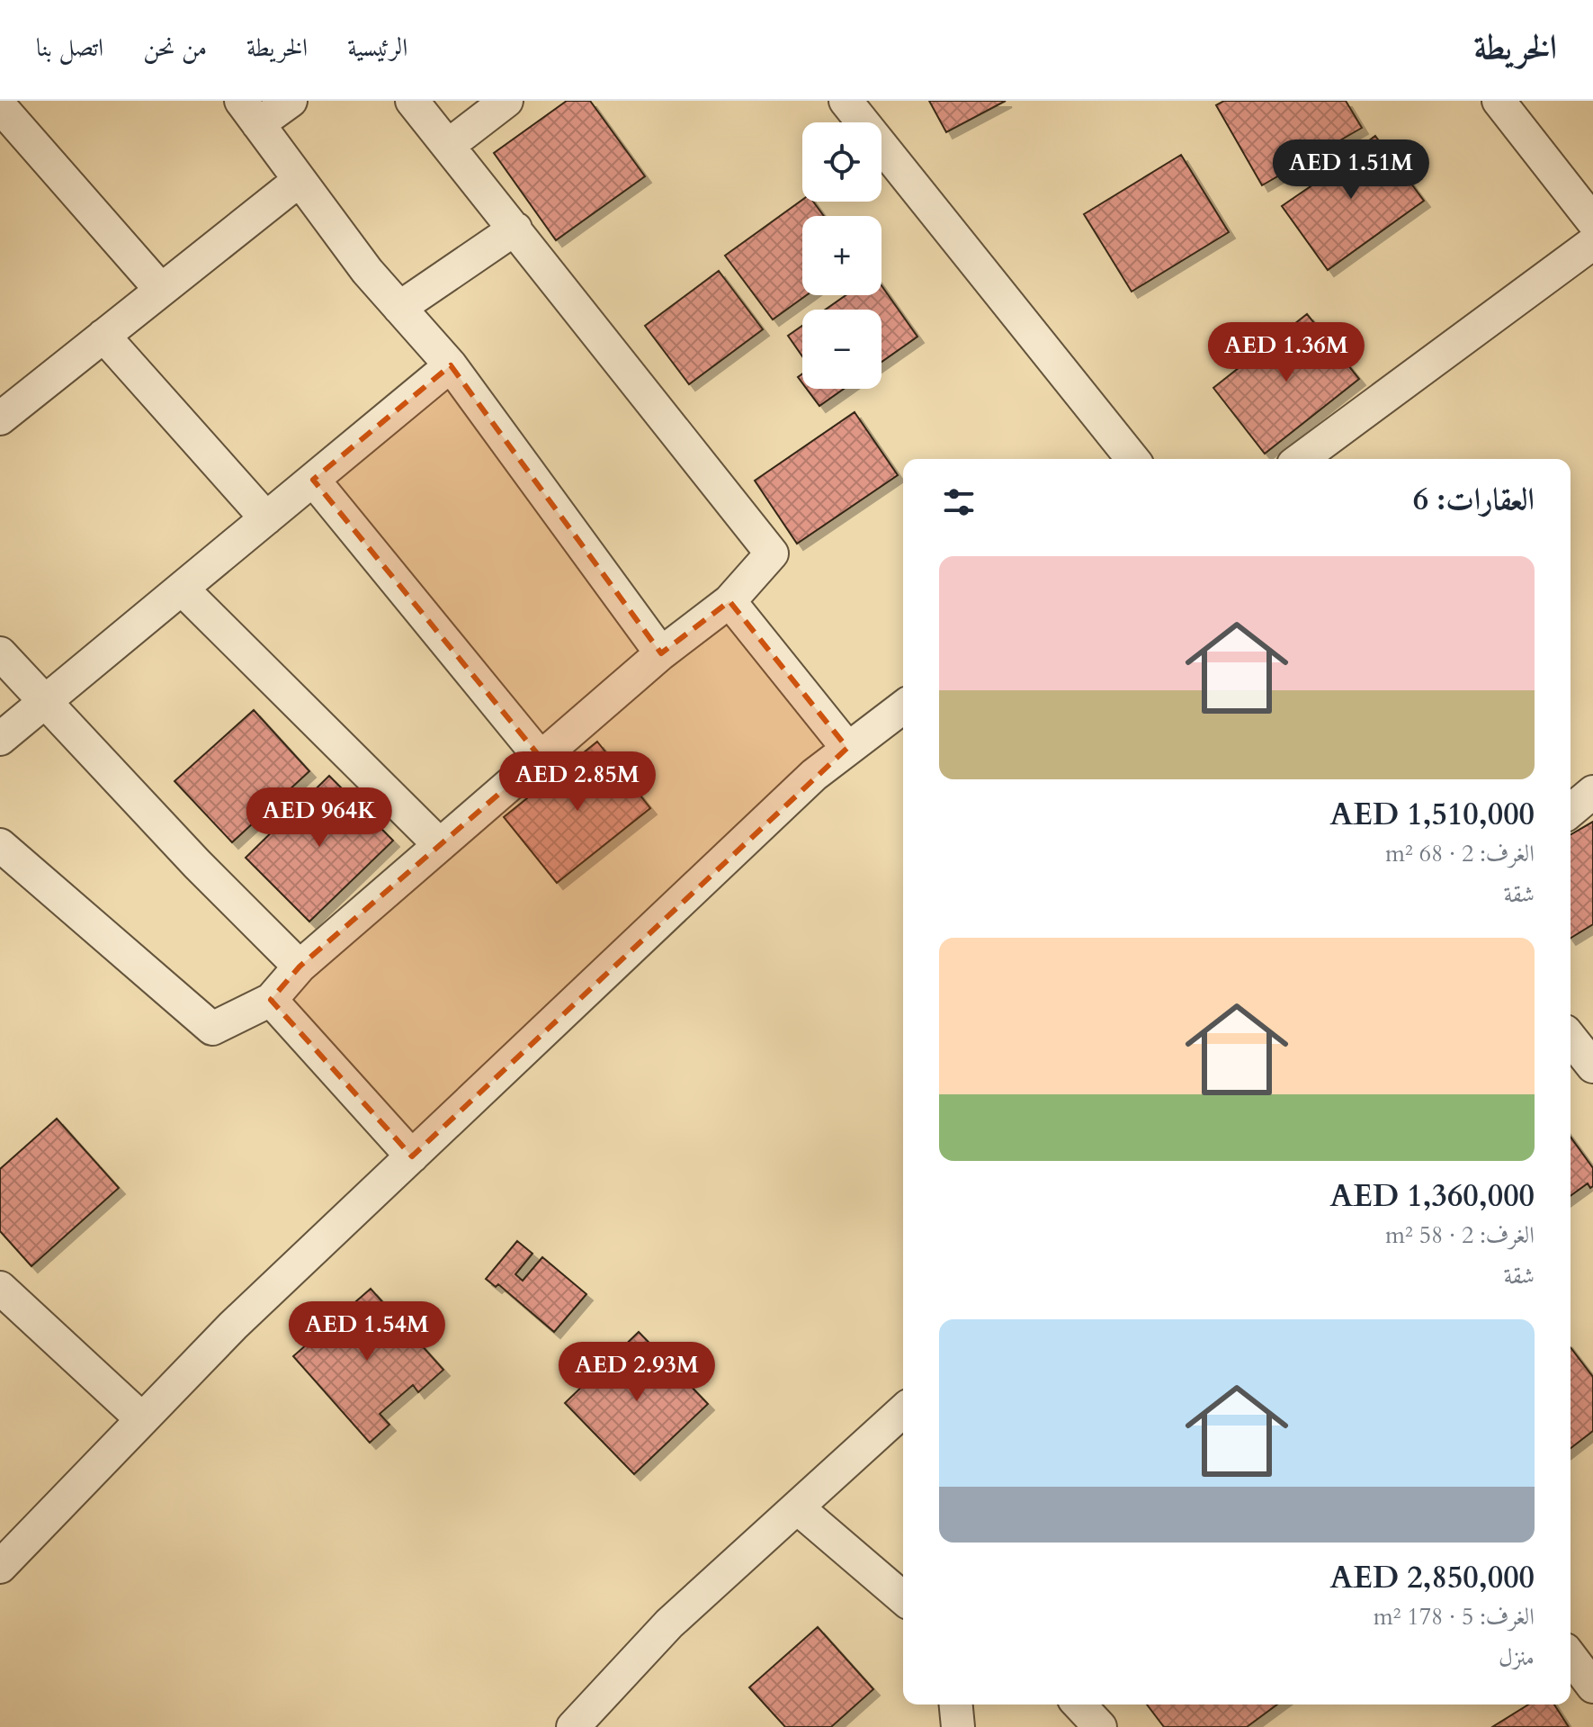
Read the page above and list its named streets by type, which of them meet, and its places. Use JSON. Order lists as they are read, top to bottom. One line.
{"page":{"header":"الخريطة","nav":["الرئيسية","الخريطة","من نحن","اتصل بنا"],"map_buttons":["+","−"],"price":["AED 1.51M","AED 1.36M","AED 2.85M","AED 964K","AED 1.54M","AED 2.93M"],"heading":"العقارات: 6","list":[{"name":"AED 1,510,000","note":"الغرف: 2 · 68 m² · شقة"},{"name":"AED 1,360,000","note":"الغرف: 2 · 58 m² · شقة"},{"name":"AED 2,850,000","note":"الغرف: 5 · 178 m² · منزل"}]}}
